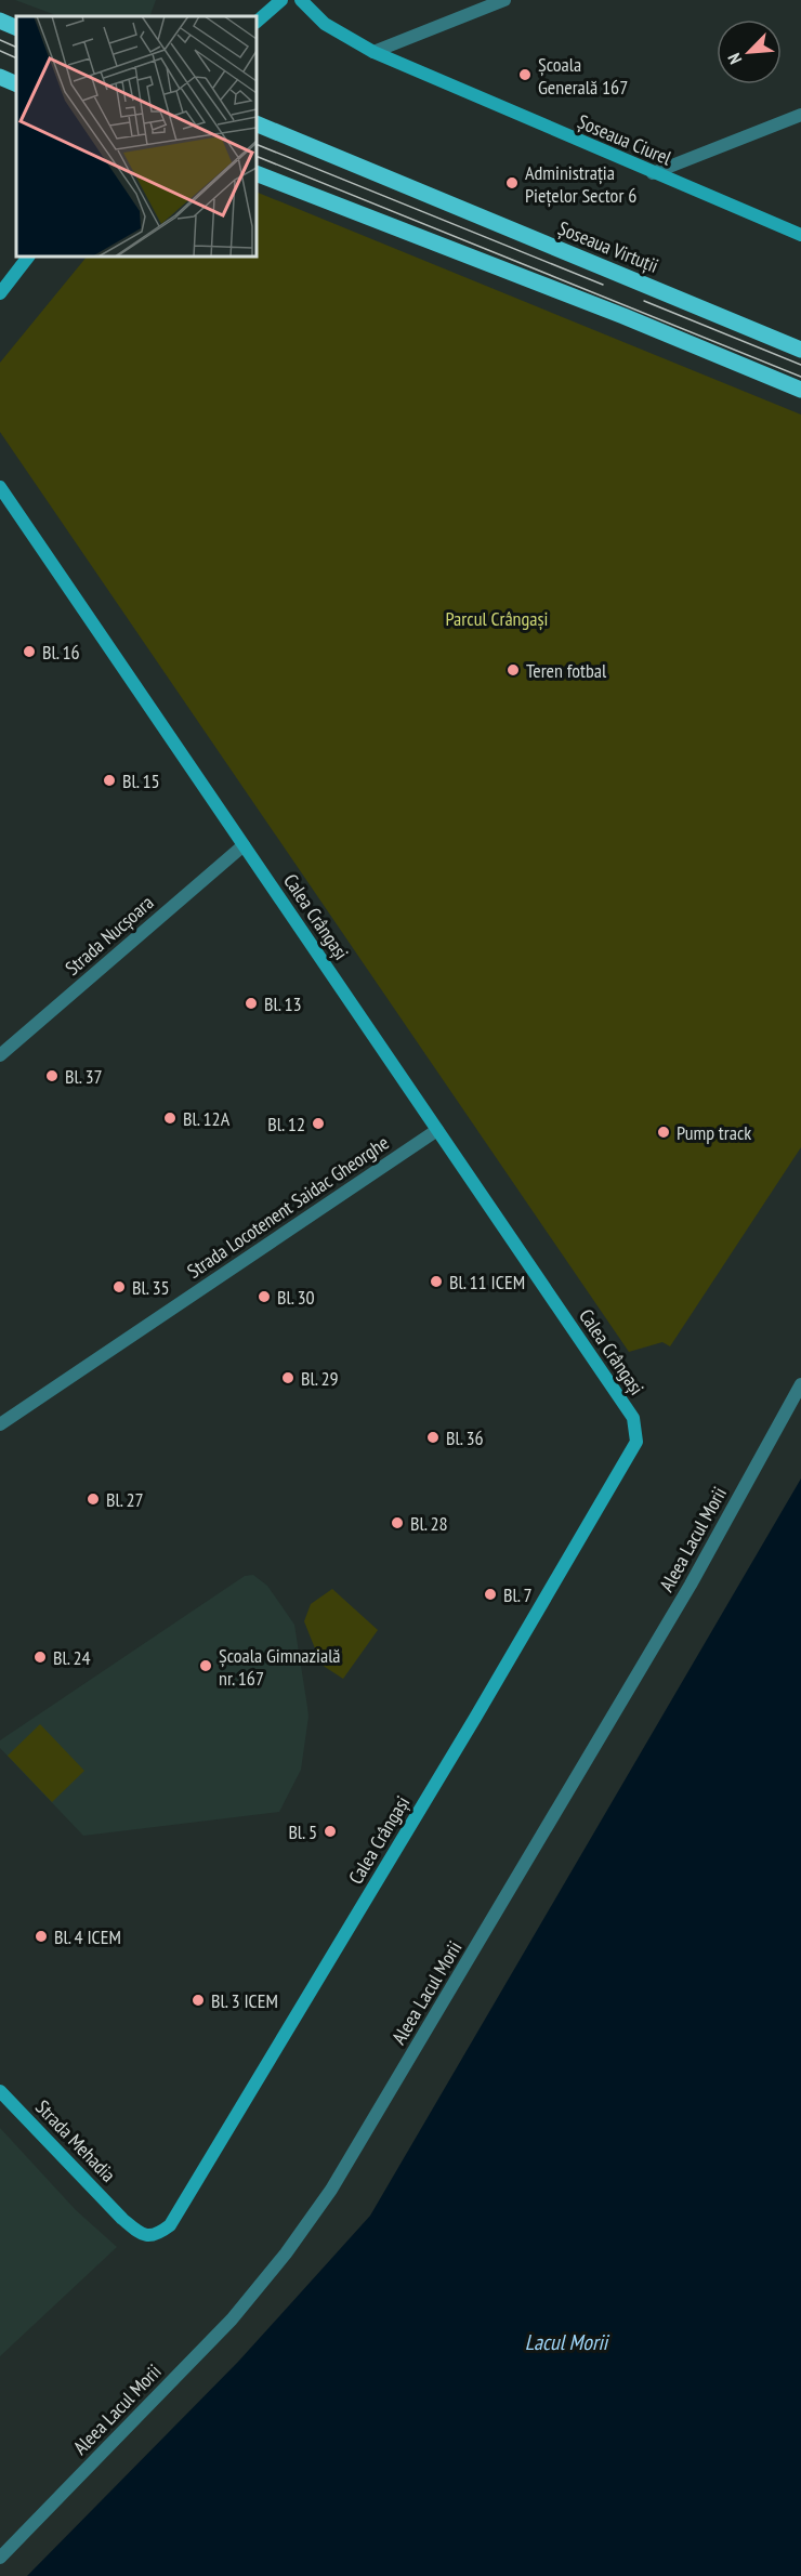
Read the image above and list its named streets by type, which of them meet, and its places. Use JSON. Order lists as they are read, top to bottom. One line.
{"streets":{"main road":["Șoseaua Virtuții"],"street":["Șoseaua Ciurel","Calea Crângași","Strada Nucșoara","Strada Locotenent Saidac Gheorghe","Aleea Lacul Morii","Strada Mehadia"]},"crossings":[["Calea Crângași","Strada Nucșoara"],["Calea Crângași","Strada Locotenent Saidac Gheorghe"],["Calea Crângași","Strada Mehadia"]],"water":["Lacul Morii"],"parks":["Parcul Crângași"],"places":["Școala Generală 167","Administrația Piețelor Sector 6","Bl. 16","Teren fotbal","Bl. 15","Bl. 13","Bl. 37","Bl. 12A","Bl. 12","Pump track","Bl. 11 ICEM","Bl. 35","Bl. 30","Bl. 29","Bl. 36","Bl. 27","Bl. 28","Bl. 7","Bl. 24","Școala Gimnazială nr. 167","Bl. 5","Bl. 4 ICEM","Bl. 3 ICEM"],"north":"bottom left"}
